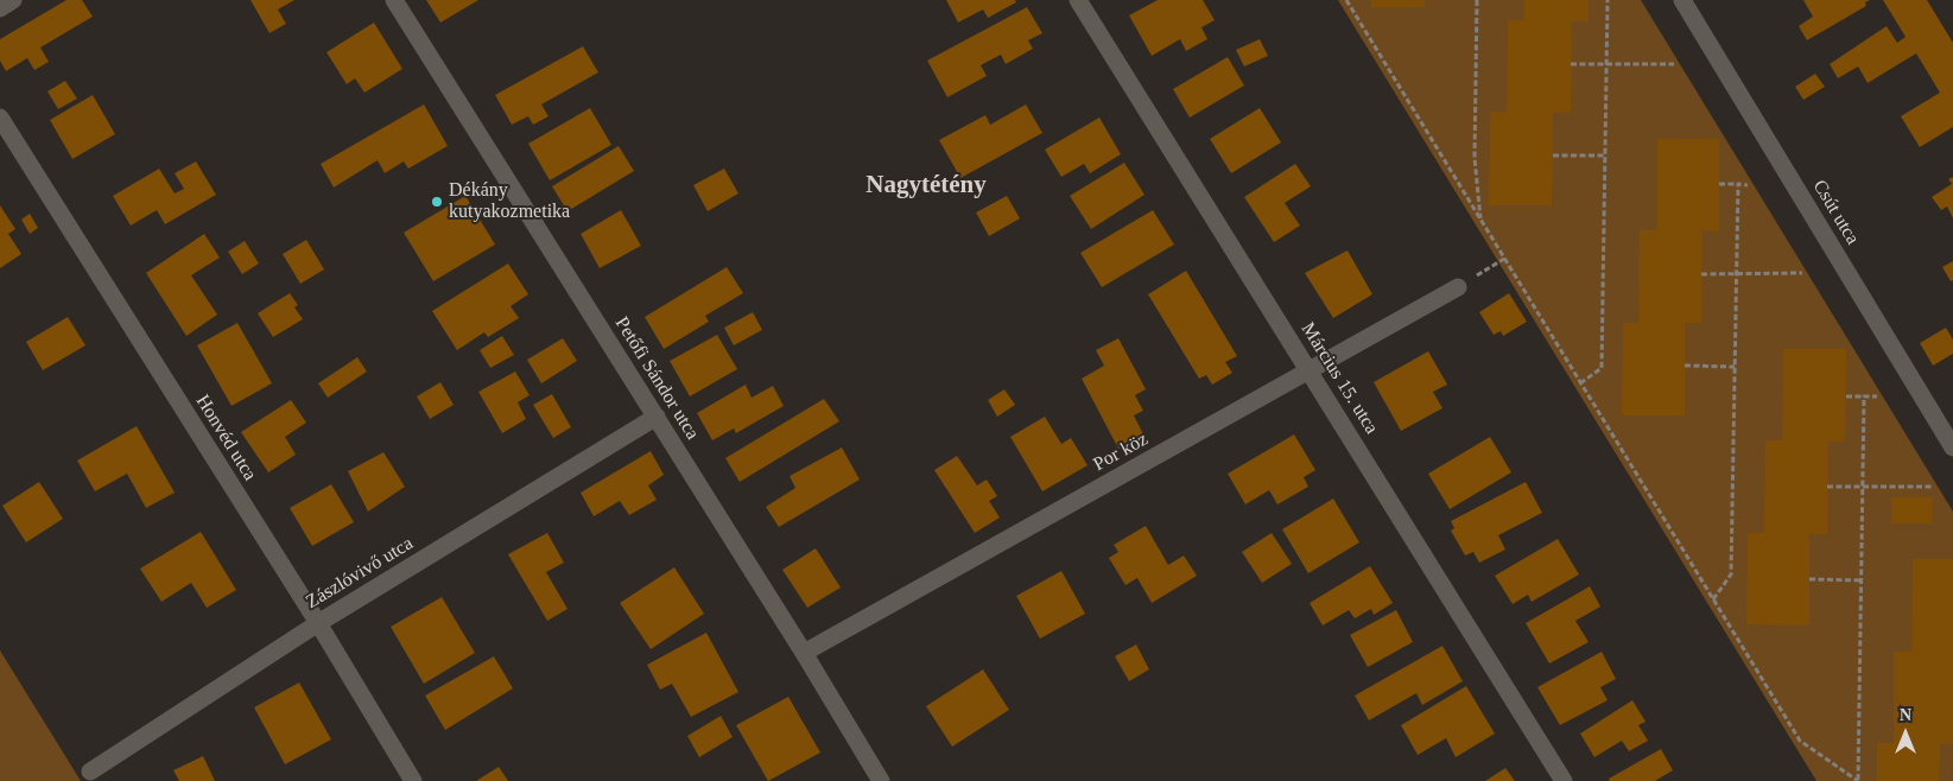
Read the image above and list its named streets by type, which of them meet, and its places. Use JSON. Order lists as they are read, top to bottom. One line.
{"streets":{"street":["Csút utca","Petőfi Sándor utca","Március 15. utca","Honvéd utca","Por köz","Zászlóvivő utca"]},"crossings":[["Petőfi Sándor utca","Por köz"],["Petőfi Sándor utca","Zászlóvivő utca"],["Március 15. utca","Por köz"],["Honvéd utca","Zászlóvivő utca"]],"districts":["Nagytétény"],"places":["Dékány kutyakozmetika"],"north":"top"}
